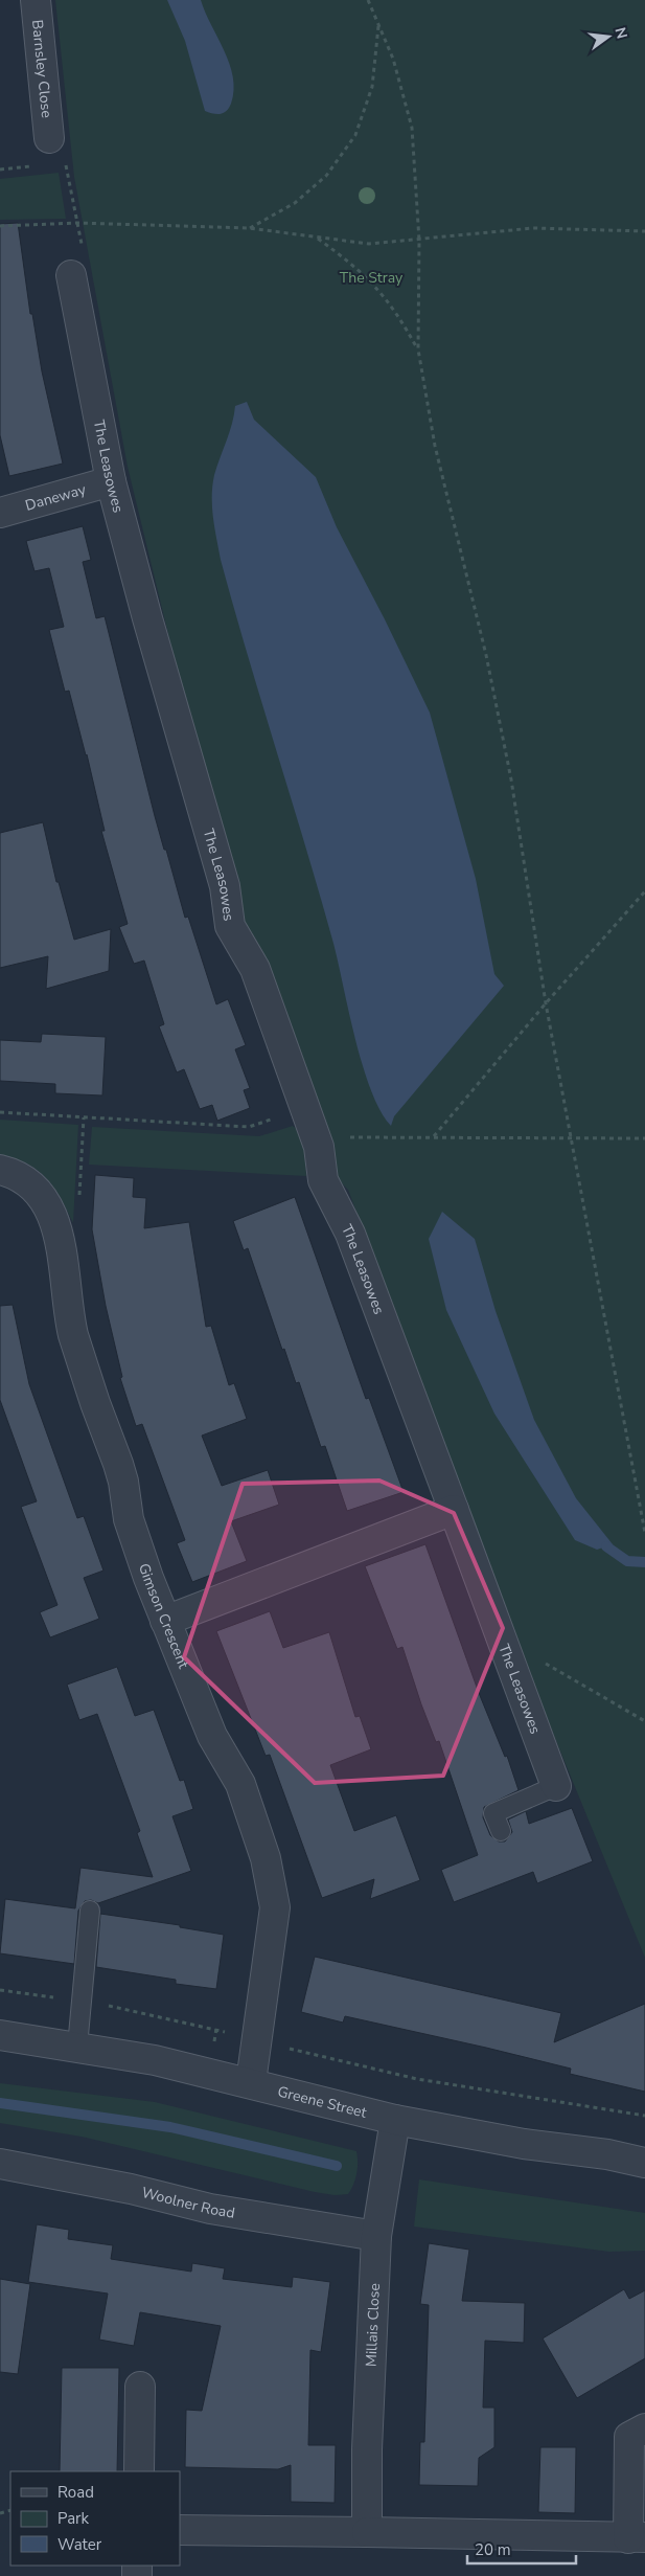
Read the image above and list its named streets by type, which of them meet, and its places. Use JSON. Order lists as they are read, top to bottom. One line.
{"streets":{"street":["Barnsley Close","The Leasowes","Daneway","Gimson Crescent","Greene Street","Woolner Road","Millais Close"]},"crossings":[["The Leasowes","Daneway"],["Gimson Crescent","Greene Street"],["Greene Street","Millais Close"],["Woolner Road","Millais Close"]],"parks":["The Stray"],"legend":["Road","Park","Water"],"scale_bar":"20 m","north":"right"}
